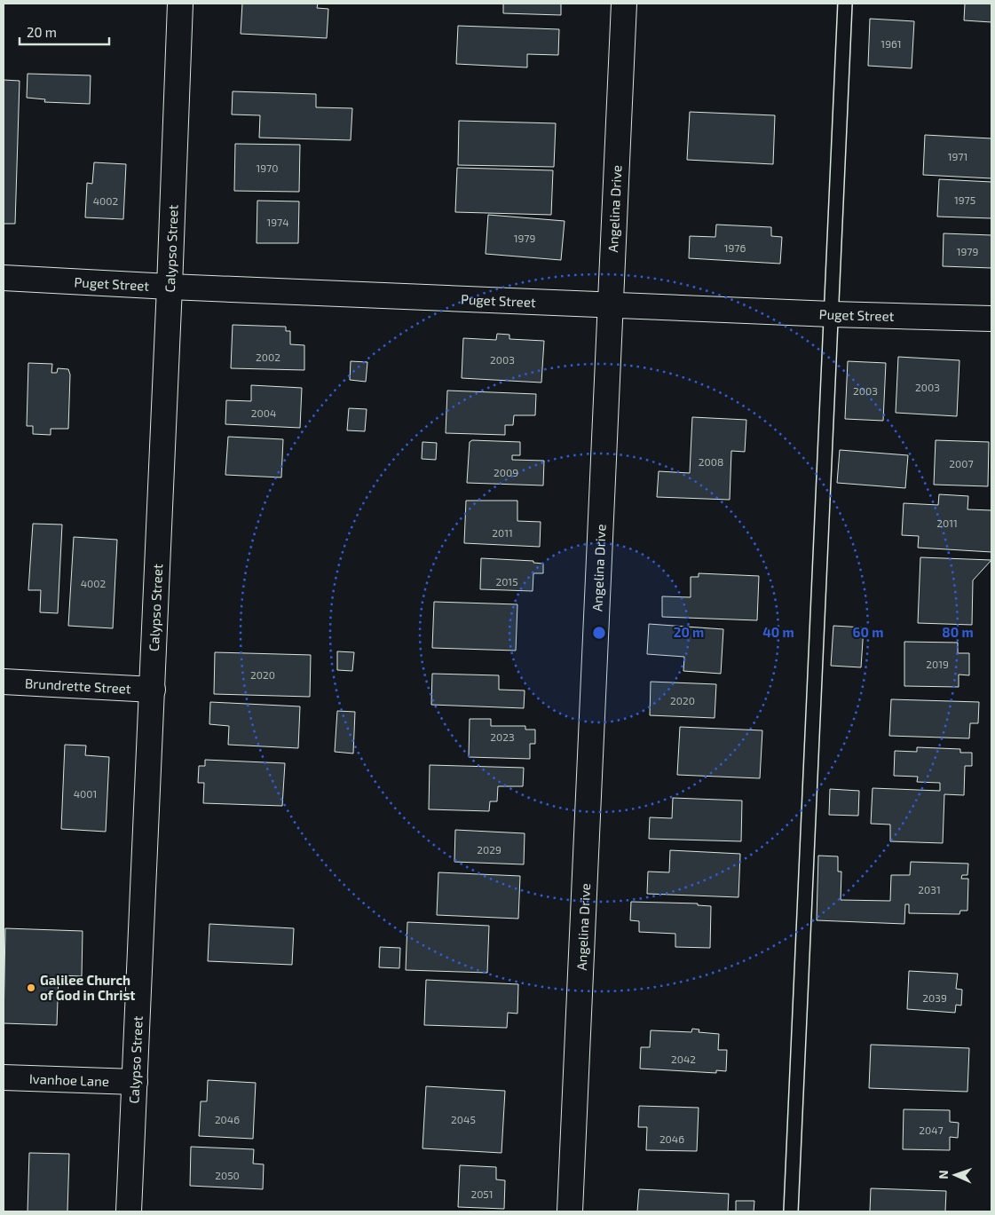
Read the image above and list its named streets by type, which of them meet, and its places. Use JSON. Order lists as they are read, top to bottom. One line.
{"streets":{"street":["Angelina Drive","Calypso Street","Puget Street","Brundrette Street","Ivanhoe Lane"]},"crossings":[["Angelina Drive","Puget Street"],["Calypso Street","Puget Street"],["Calypso Street","Brundrette Street"],["Calypso Street","Ivanhoe Lane"]],"places":["Galilee Church of God in Christ"],"house_numbers":["1961","1971","1970","1975","4002","1974","1979","1976","1979","2002","2003","2003","2003","2004","2008","2007","2009","2011","2011","2015","4002","2019","2020","2020","2023","4001","2029","2031","2039","2042","2046","2045","2047","2046","2050","2051"],"scale_bar":"20 m","north":"left","rings":["20 m","40 m","60 m","80 m"]}
